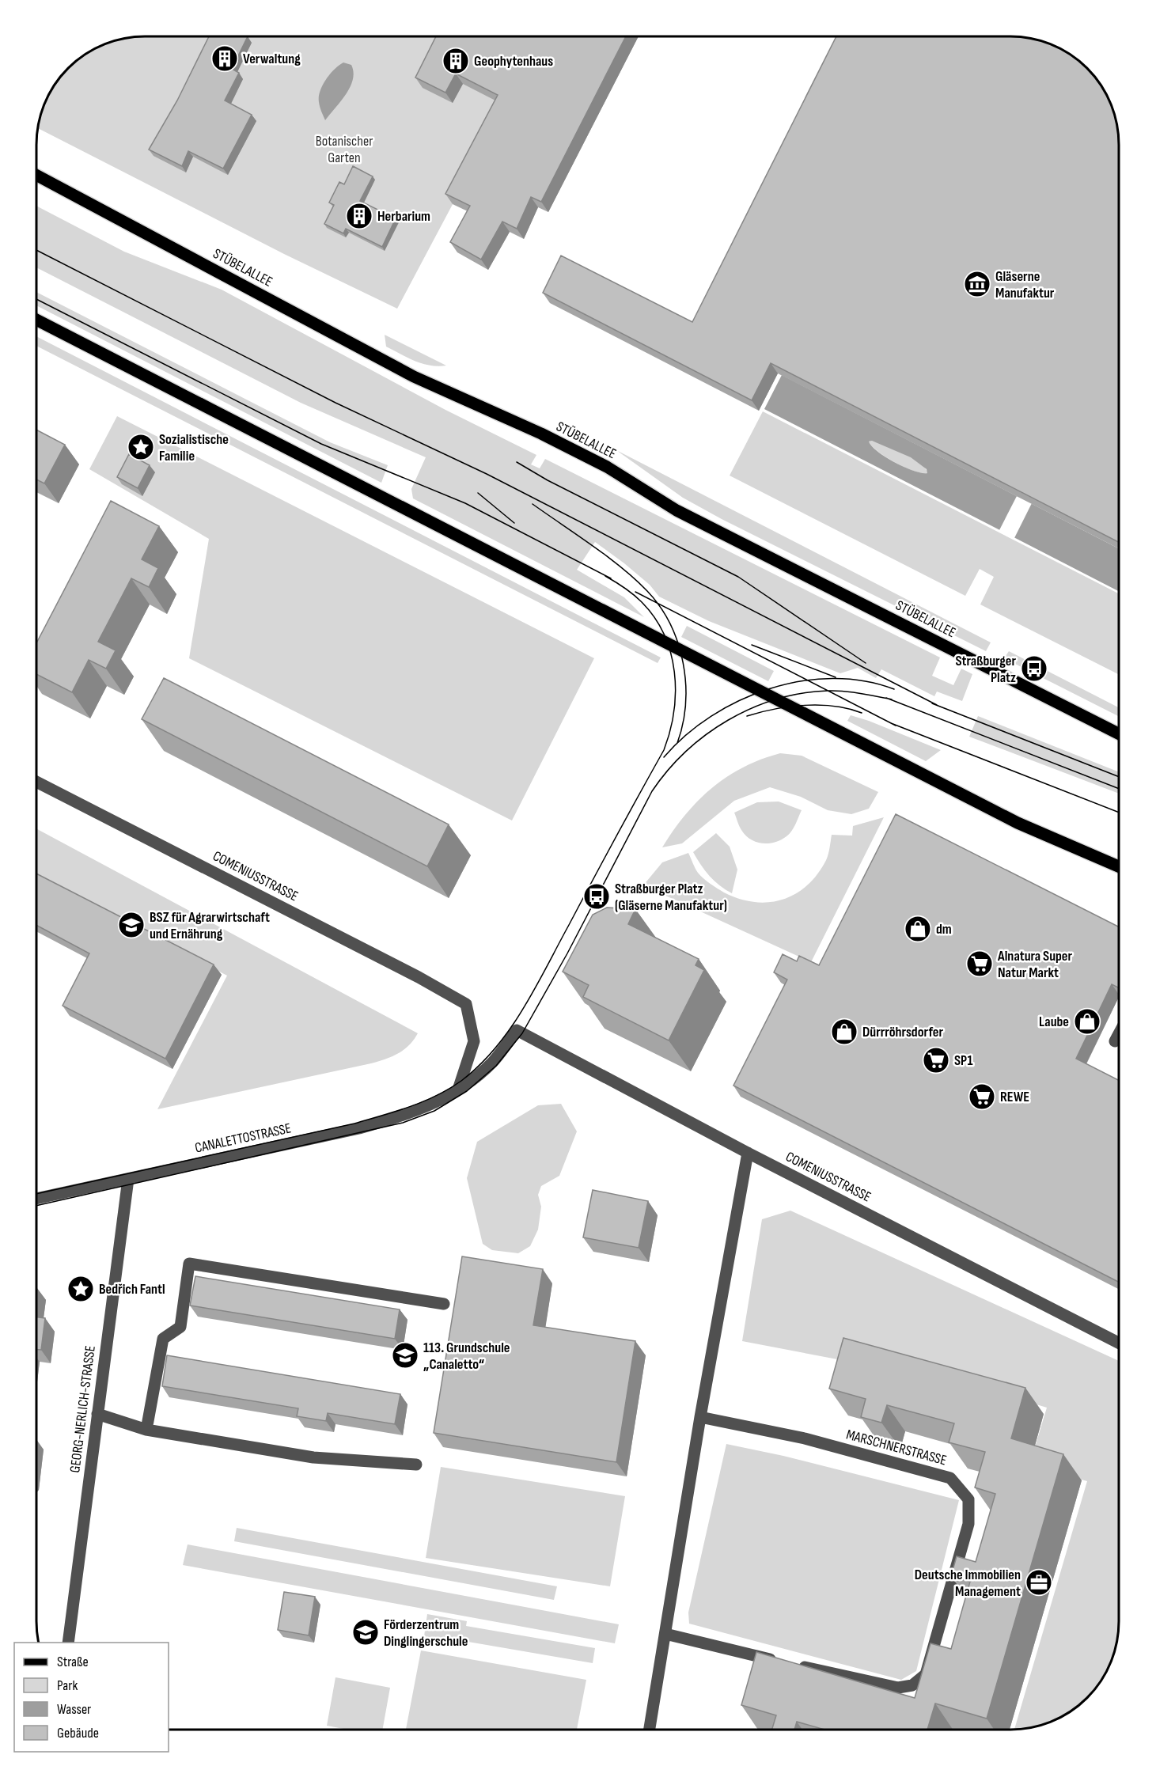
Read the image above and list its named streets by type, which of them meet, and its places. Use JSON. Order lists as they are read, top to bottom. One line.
{"streets":{"main road":["STÜBELALLEE"],"street":["COMENIUSSTRASSE","CANALETTOSTRASSE","GEORG-NERLICH-STRASSE","MARSCHNERSTRASSE"]},"crossings":[["COMENIUSSTRASSE","CANALETTOSTRASSE"],["CANALETTOSTRASSE","GEORG-NERLICH-STRASSE"]],"parks":["Botanischer Garten"],"places":{"building":["Verwaltung","Geophytenhaus","Herbarium"],"museum":["Gläserne Manufaktur"],"place":["Sozialistische Familie","Bedřich Fantl"],"bus stop":["Straßburger Platz","Straßburger Platz (Gläserne Manufaktur)"],"school or university":["BSZ für Agrarwirtschaft und Ernährung","113. Grundschule „Canaletto“","Förderzentrum Dinglingerschule"],"shop":["dm","Laube","Dürrröhrsdorfer"],"supermarket":["Alnatura Super Natur Markt","SP1","REWE"],"office":["Deutsche Immobilien Management"]},"legend":["Straße","Park","Wasser","Gebäude"]}
